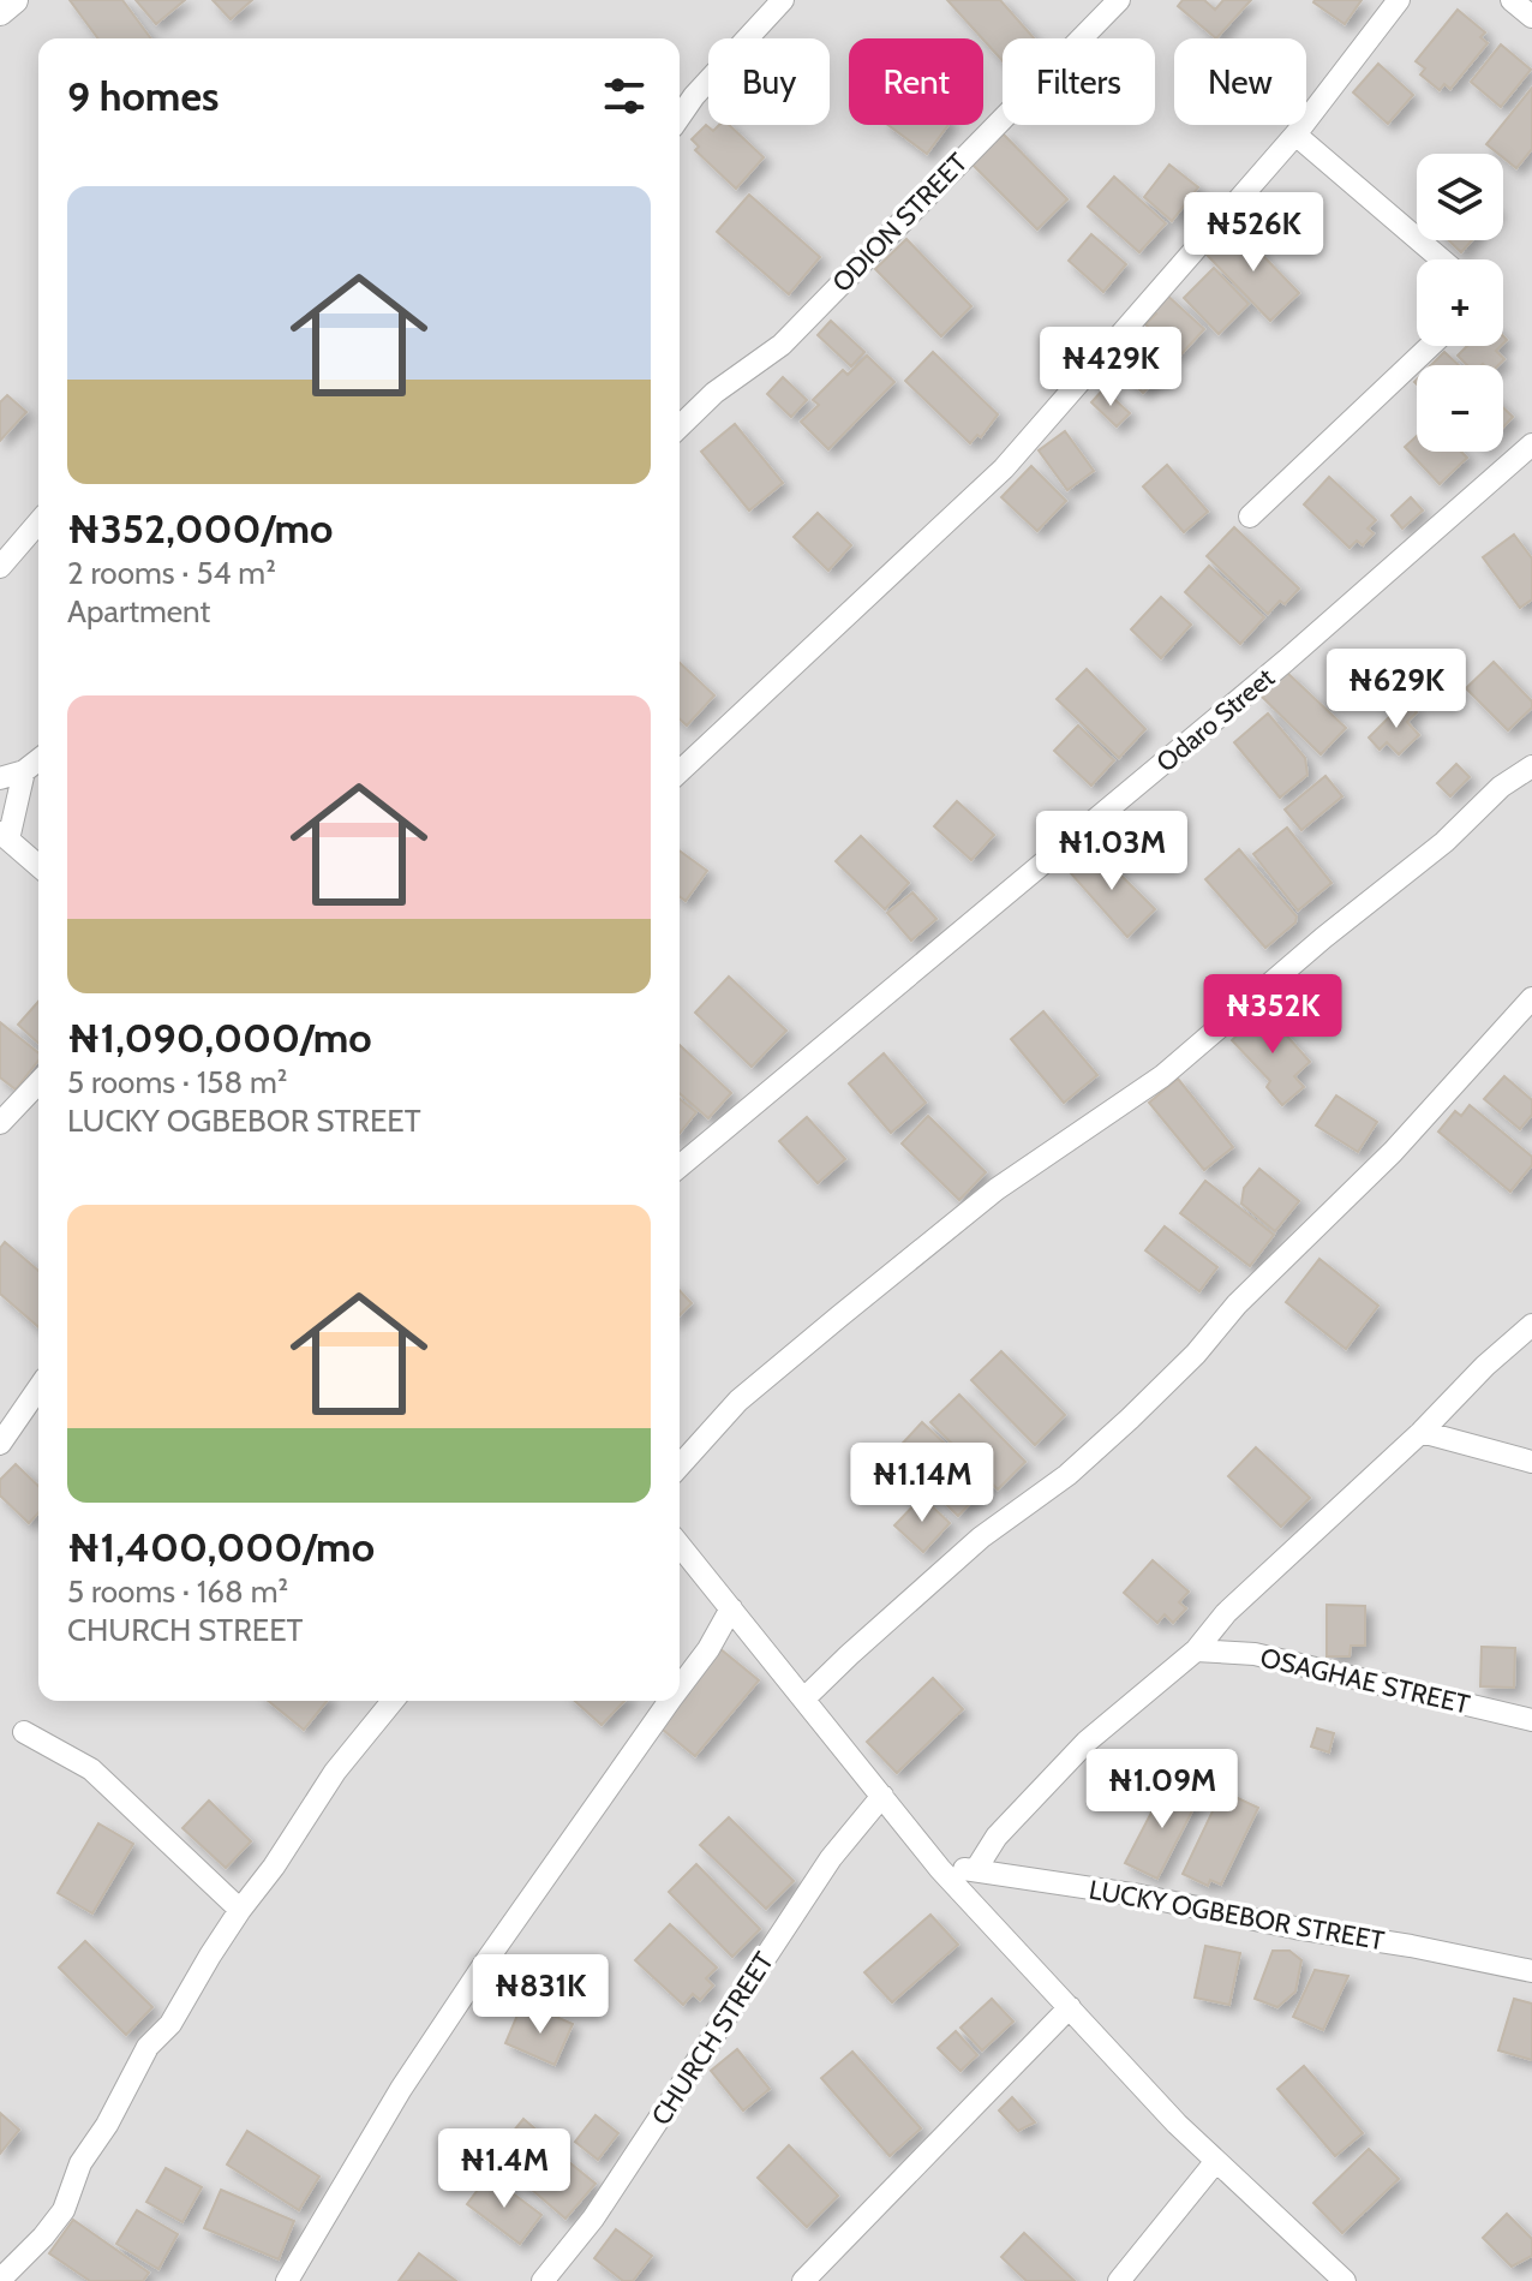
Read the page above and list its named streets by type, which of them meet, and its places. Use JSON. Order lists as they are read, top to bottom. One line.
{"streets":{"street":["ODION STREET","Odaro Street","OSAGHAE STREET","LUCKY OGBEBOR STREET","CHURCH STREET"]},"page":{"chip":["Buy","Rent","Filters","New"],"heading":"9 homes","map_buttons":["+","−"],"list":[{"name":"₦352,000/mo","note":"2 rooms · 54 m² · Apartment"},{"name":"₦1,090,000/mo","note":"5 rooms · 158 m² · LUCKY OGBEBOR STREET"},{"name":"₦1,400,000/mo","note":"5 rooms · 168 m² · CHURCH STREET"}],"price":["₦526K","₦429K","₦629K","₦1.03M","₦352K","₦1.14M","₦1.09M","₦831K","₦1.4M"]}}
